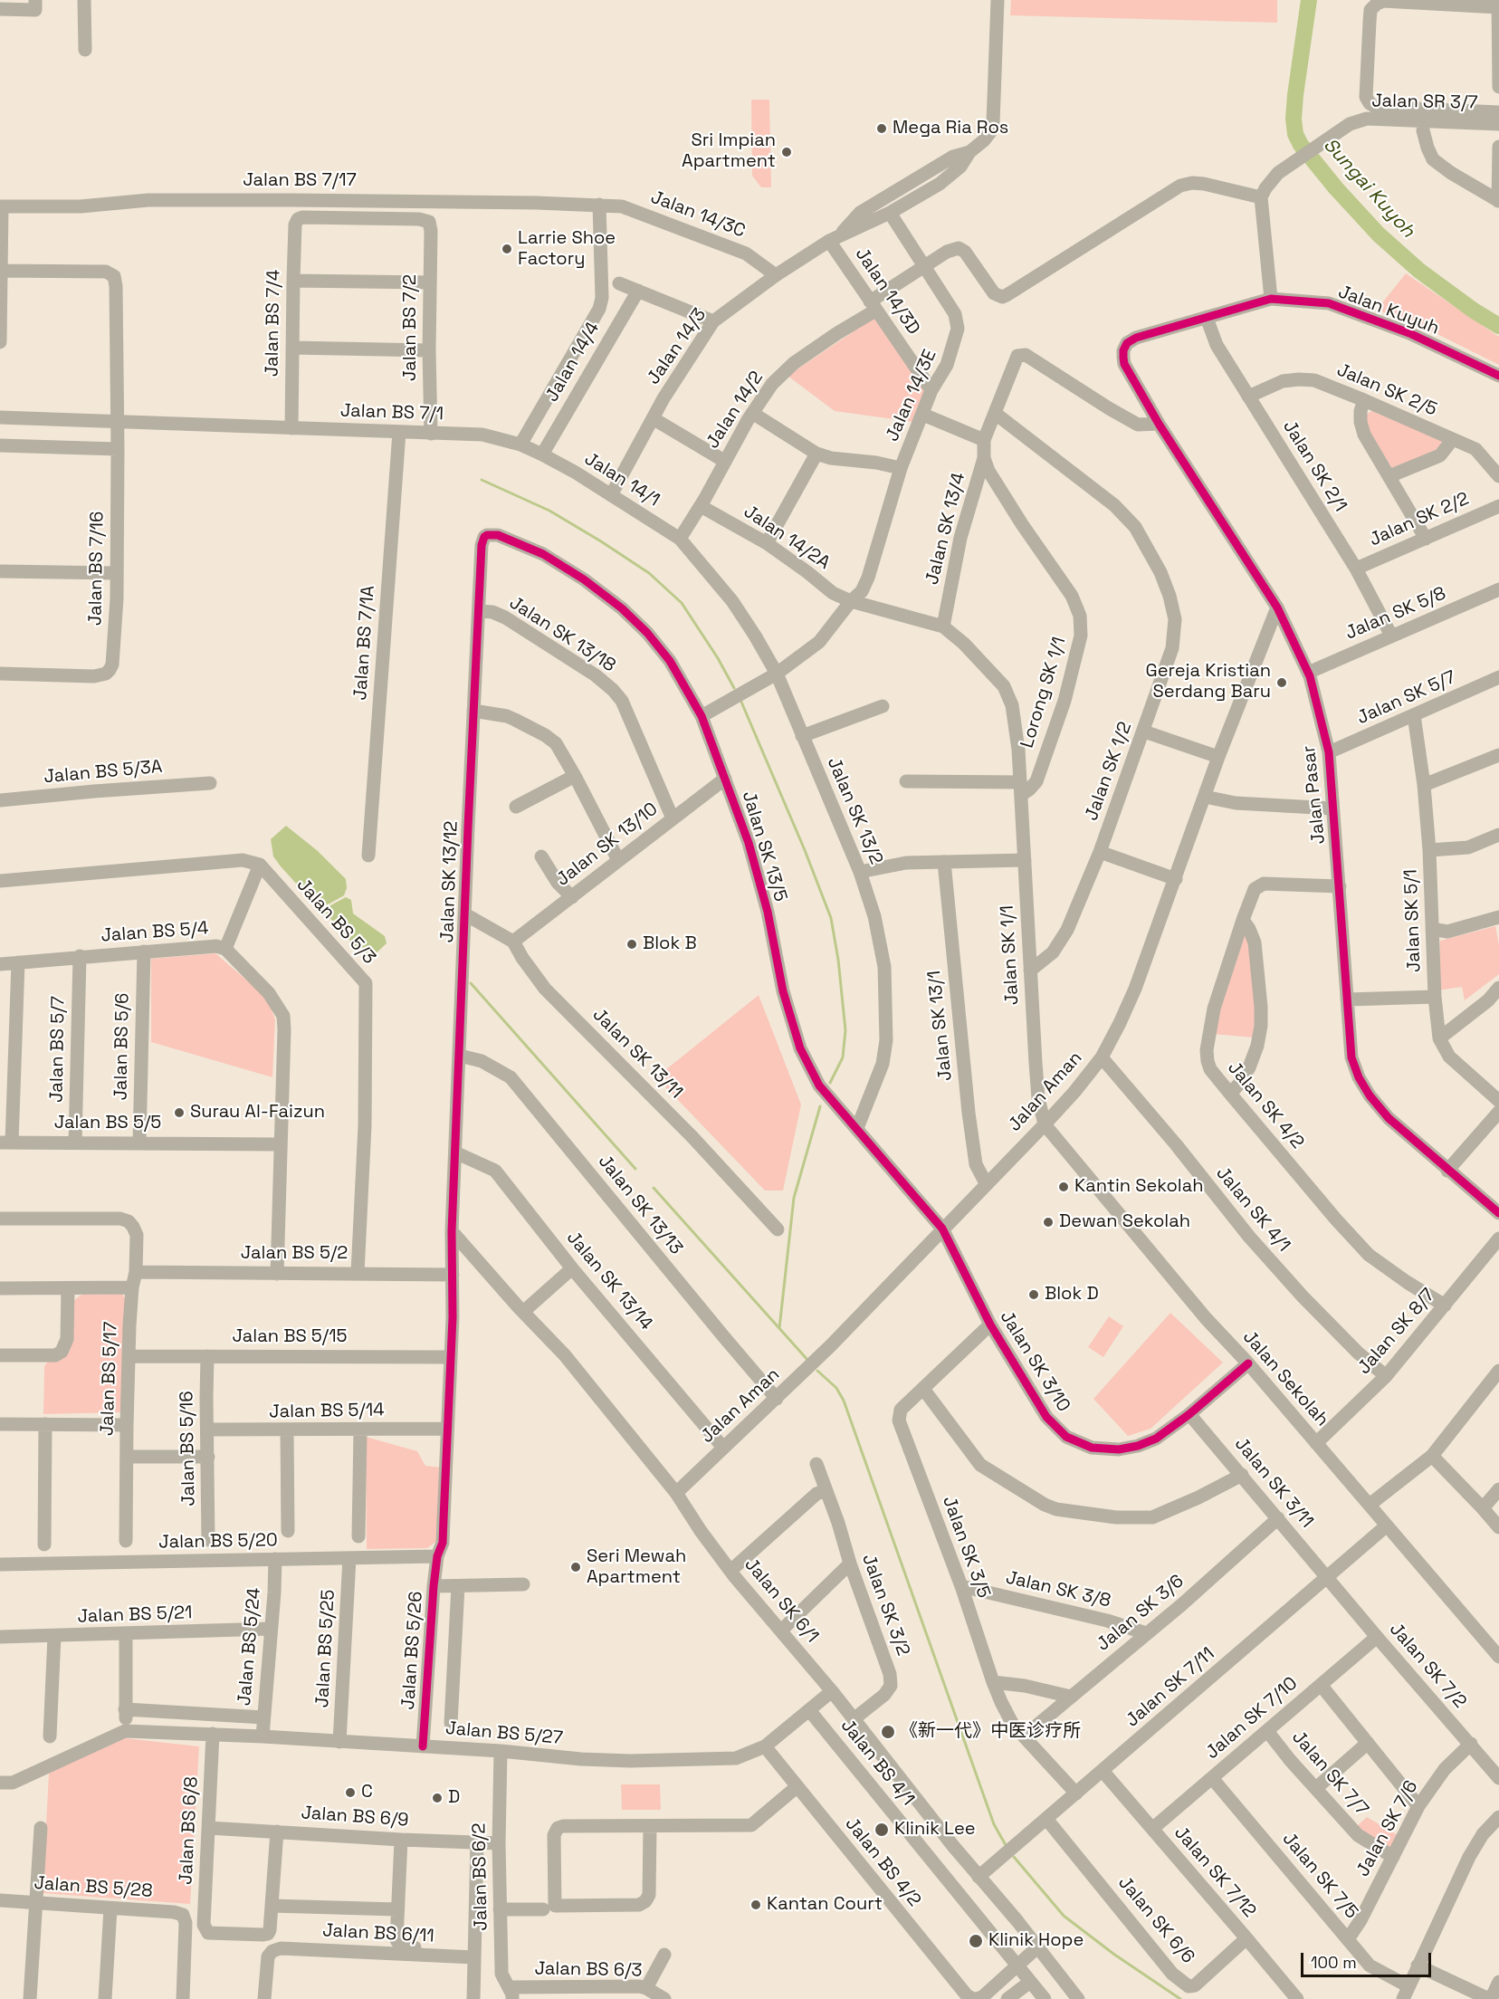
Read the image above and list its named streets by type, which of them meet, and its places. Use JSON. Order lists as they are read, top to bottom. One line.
{"streets":{"street":["Jalan SR 3/7","Jalan BS 7/17","Jalan 14/3C","Jalan 14/3D","Jalan Kuyuh","Jalan BS 7/4","Jalan BS 7/2","Jalan 14/3","Jalan 14/4","Jalan SK 2/5","Jalan 14/3E","Jalan 14/2","Jalan BS 7/1","Jalan SK 2/1","Jalan 14/1","Jalan SK 2/2","Jalan SK 13/4","Jalan 14/2A","Jalan BS 7/16","Jalan SK 5/8","Jalan SK 13/18","Jalan BS 7/1A","Lorong SK 1/1","Jalan SK 5/7","Jalan SK 1/2","Jalan BS 5/3A","Jalan Pasar","Jalan SK 13/2","Jalan SK 13/10","Jalan SK 13/5","Jalan SK 13/12","Jalan SK 5/1","Jalan BS 5/3","Jalan BS 5/4","Jalan SK 1/1","Jalan SK 13/1","Jalan BS 5/6","Jalan BS 5/7","Jalan SK 13/11","Jalan Aman","Jalan SK 4/2","Jalan BS 5/5","Jalan SK 13/13","Jalan SK 4/1","Jalan BS 5/2","Jalan SK 13/14","Jalan SK 8/7","Jalan BS 5/15","Jalan SK 3/10","Jalan BS 5/17","Jalan Sekolah","Jalan BS 5/14","Jalan BS 5/16","Jalan SK 3/11","Jalan BS 5/20","Jalan SK 3/5","Jalan SK 3/8","Jalan SK 6/1","Jalan SK 3/2","Jalan SK 3/6","Jalan BS 5/21","Jalan BS 5/24","Jalan BS 5/25","Jalan BS 5/26","Jalan SK 7/2","Jalan SK 7/11","Jalan SK 7/10","Jalan BS 5/27","Jalan BS 4/1","Jalan SK 7/7","Jalan BS 6/9","Jalan SK 7/6","Jalan BS 6/8","Jalan BS 4/2","Jalan SK 7/12","Jalan SK 7/5","Jalan BS 6/2","Jalan BS 5/28","Jalan SK 6/6","Jalan BS 6/11","Jalan BS 6/3"]},"crossings":[["Jalan SR 3/7","Jalan 14/2"],["Jalan BS 7/17","Jalan 14/3C"],["Jalan 14/3C","Jalan 14/3"],["Jalan 14/3D","Jalan 14/3"],["Jalan 14/3D","Jalan 14/3E"],["Jalan 14/3D","Jalan 14/2"],["Jalan Kuyuh","Jalan SK 2/1"],["Jalan Kuyuh","Jalan Pasar"],["Jalan BS 7/4","Jalan BS 7/2"],["Jalan BS 7/4","Jalan BS 7/1"],["Jalan BS 7/2","Jalan BS 7/1"],["Jalan 14/3","Jalan 14/3E"],["Jalan 14/3","Jalan 14/1"],["Jalan 14/4","Jalan BS 7/1"],["Jalan 14/4","Jalan 14/1"],["Jalan SK 2/5","Jalan SK 2/1"],["Jalan 14/3E","Jalan 14/2"],["Jalan 14/3E","Jalan 14/2A"],["Jalan 14/3E","Jalan SK 1/1"],["Jalan 14/2","Jalan 14/1"],["Jalan 14/2","Jalan 14/2A"],["Jalan 14/2","Jalan SK 13/2"],["Jalan BS 7/1","Jalan 14/1"],["Jalan BS 7/1","Jalan BS 7/16"],["Jalan BS 7/1","Jalan BS 7/1A"],["Jalan SK 2/1","Jalan SK 2/2"],["Jalan SK 2/1","Jalan SK 5/8"],["Jalan 14/1","Jalan SK 13/2"],["Jalan SK 13/4","Lorong SK 1/1"],["Jalan SK 13/4","Jalan SK 1/1"],["Jalan 14/2A","Jalan SK 1/1"],["Jalan SK 5/8","Jalan Pasar"],["Jalan SK 13/18","Jalan SK 13/10"],["Jalan SK 13/18","Jalan SK 13/12"],["Lorong SK 1/1","Jalan SK 1/1"],["Jalan SK 5/7","Jalan Pasar"],["Jalan SK 5/7","Jalan SK 5/1"],["Jalan SK 1/2","Jalan SK 1/1"],["Jalan Pasar","Jalan Aman"],["Jalan Pasar","Jalan SK 4/2"],["Jalan SK 13/2","Jalan SK 13/5"],["Jalan SK 13/10","Jalan SK 13/5"],["Jalan SK 13/10","Jalan SK 13/11"],["Jalan SK 13/5","Jalan SK 13/12"],["Jalan SK 13/5","Jalan Aman"],["Jalan SK 13/5","Jalan SK 3/10"],["Jalan SK 13/12","Jalan SK 13/11"],["Jalan SK 13/12","Jalan SK 13/13"],["Jalan SK 13/12","Jalan BS 5/2"],["Jalan SK 13/12","Jalan SK 13/14"],["Jalan SK 13/12","Jalan BS 5/15"],["Jalan SK 13/12","Jalan BS 5/14"],["Jalan SK 13/12","Jalan SK 6/1"],["Jalan SK 13/12","Jalan BS 5/26"],["Jalan BS 5/3","Jalan BS 5/2"],["Jalan BS 5/4","Jalan BS 5/6"],["Jalan BS 5/4","Jalan BS 5/7"],["Jalan BS 5/4","Jalan BS 5/5"],["Jalan BS 5/4","Jalan BS 5/2"],["Jalan SK 1/1","Jalan Aman"],["Jalan SK 1/1","Jalan Sekolah"],["Jalan SK 13/1","Jalan Aman"],["Jalan BS 5/6","Jalan BS 5/5"],["Jalan BS 5/7","Jalan BS 5/5"],["Jalan Aman","Jalan SK 13/13"],["Jalan Aman","Jalan SK 4/1"],["Jalan Aman","Jalan SK 13/14"],["Jalan Aman","Jalan SK 3/10"],["Jalan Aman","Jalan Sekolah"],["Jalan Aman","Jalan SK 6/1"],["Jalan SK 4/2","Jalan SK 8/7"],["Jalan SK 4/1","Jalan SK 8/7"],["Jalan BS 5/2","Jalan BS 5/17"],["Jalan SK 8/7","Jalan Sekolah"],["Jalan BS 5/15","Jalan BS 5/17"],["Jalan BS 5/15","Jalan BS 5/16"],["Jalan SK 3/10","Jalan Sekolah"],["Jalan SK 3/10","Jalan SK 3/11"],["Jalan SK 3/10","Jalan SK 3/5"],["Jalan Sekolah","Jalan SK 7/11"],["Jalan BS 5/14","Jalan BS 5/16"],["Jalan BS 5/14","Jalan BS 5/26"],["Jalan SK 3/11","Jalan SK 3/6"],["Jalan SK 3/11","Jalan SK 7/2"],["Jalan SK 3/11","Jalan SK 7/11"],["Jalan BS 5/20","Jalan BS 5/24"],["Jalan BS 5/20","Jalan BS 5/25"],["Jalan BS 5/20","Jalan BS 5/26"],["Jalan SK 3/5","Jalan SK 3/8"],["Jalan SK 3/5","Jalan SK 3/6"],["Jalan SK 3/5","Jalan SK 7/11"],["Jalan SK 3/8","Jalan SK 3/6"],["Jalan SK 6/1","Jalan SK 3/2"],["Jalan SK 6/1","Jalan SK 7/11"],["Jalan SK 6/1","Jalan BS 5/27"],["Jalan SK 6/1","Jalan BS 4/2"],["Jalan BS 5/21","Jalan BS 5/24"],["Jalan BS 5/24","Jalan BS 5/27"],["Jalan BS 5/25","Jalan BS 5/27"],["Jalan BS 5/26","Jalan BS 5/27"],["Jalan SK 7/2","Jalan SK 7/11"],["Jalan SK 7/2","Jalan SK 7/10"],["Jalan SK 7/2","Jalan SK 7/6"],["Jalan SK 7/11","Jalan SK 7/12"],["Jalan SK 7/11","Jalan SK 6/6"],["Jalan SK 7/10","Jalan SK 7/7"],["Jalan SK 7/10","Jalan SK 7/12"],["Jalan SK 7/10","Jalan SK 7/5"],["Jalan BS 5/27","Jalan BS 4/1"],["Jalan BS 5/27","Jalan BS 6/8"],["Jalan BS 5/27","Jalan BS 4/2"],["Jalan BS 5/27","Jalan BS 6/2"],["Jalan BS 4/1","Jalan BS 4/2"],["Jalan SK 7/7","Jalan SK 7/6"],["Jalan BS 6/9","Jalan BS 6/8"],["Jalan BS 6/9","Jalan BS 6/2"],["Jalan SK 7/6","Jalan SK 7/5"],["Jalan SK 7/12","Jalan SK 6/6"],["Jalan BS 6/2","Jalan BS 6/3"]],"water":["Sungai Kuyoh"],"places":["Mega Ria Ros","Sri Impian Apartment","Larrie Shoe Factory","Gereja Kristian Serdang Baru","Blok B","Surau Al-Faizun","Kantin Sekolah","Dewan Sekolah","Blok D","Seri Mewah Apartment","《新一代》中医诊疗所","C","D","Klinik Lee","Kantan Court","Klinik Hope"],"scale_bar":"100 m"}
